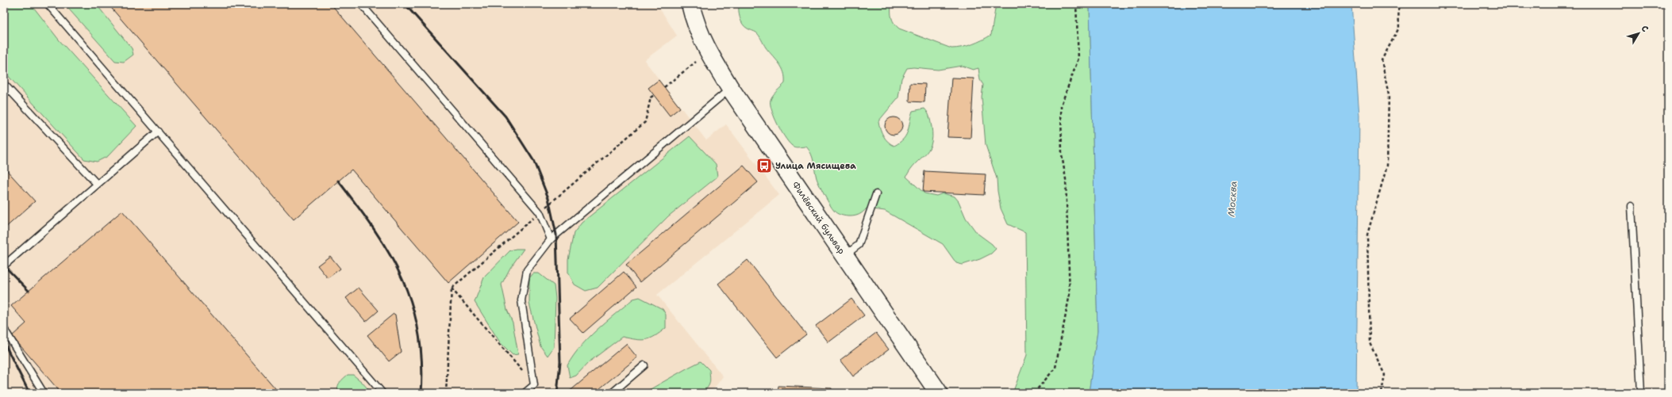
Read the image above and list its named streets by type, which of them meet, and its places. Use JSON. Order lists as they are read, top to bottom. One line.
{"streets":{"street":["Филёвский бульвар"]},"water":["Москва"],"places":{"bus stop":["Улица Мясищева"]},"north":"top right"}
